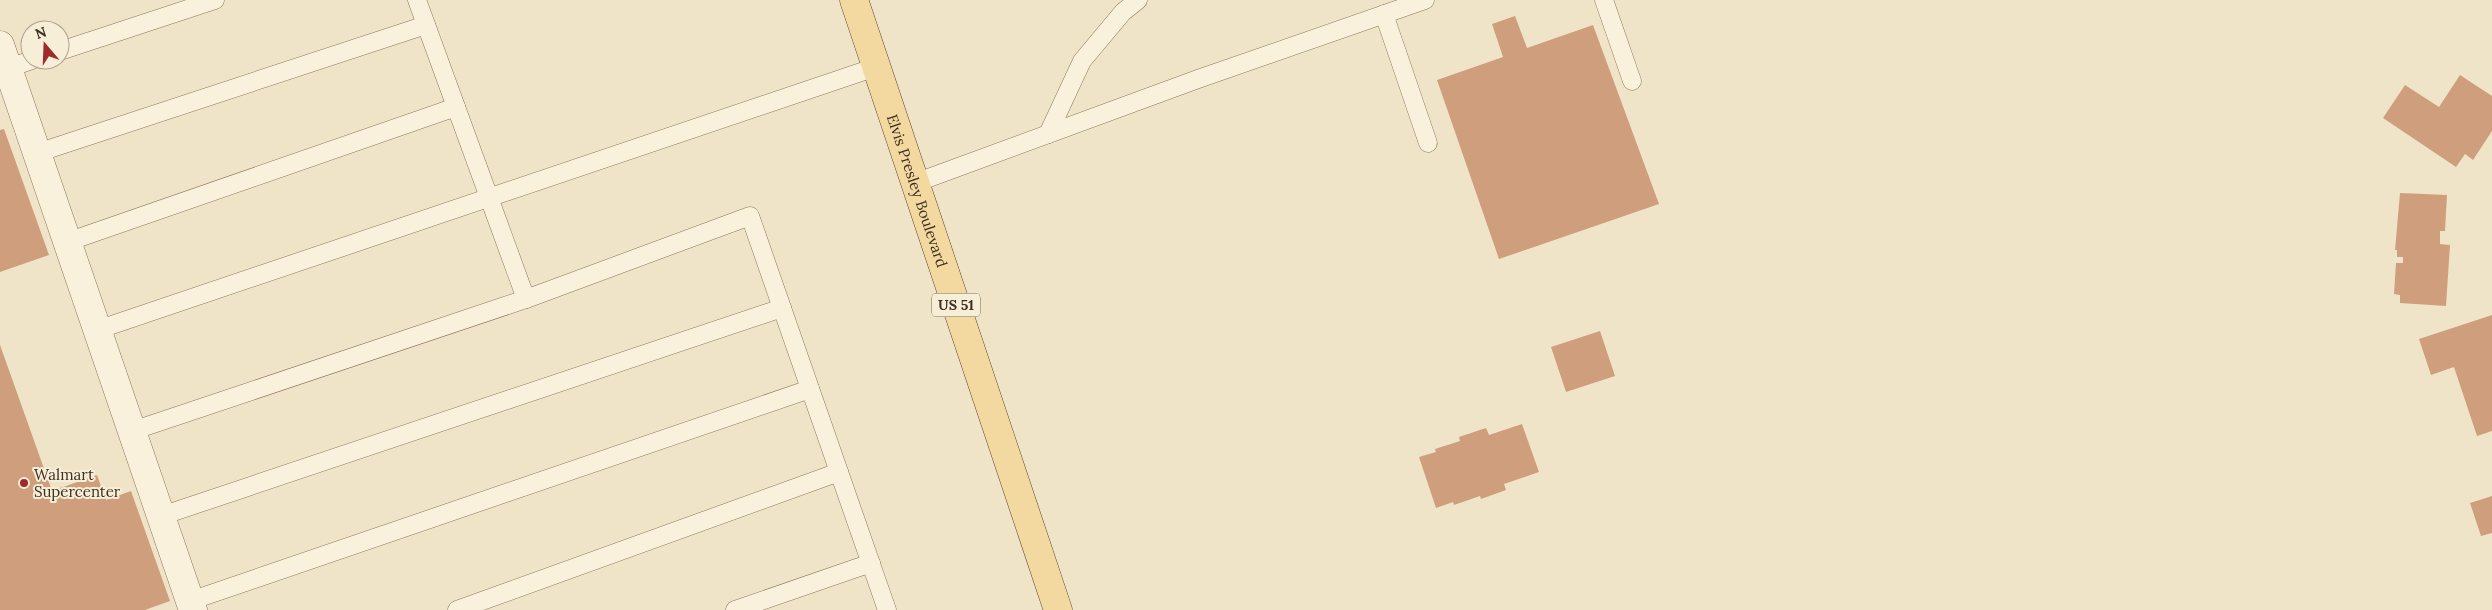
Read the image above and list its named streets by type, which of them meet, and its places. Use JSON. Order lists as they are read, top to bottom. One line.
{"streets":{"main road":["Elvis Presley Boulevard","US 51"]},"places":["Walmart Supercenter"],"north":"top"}
